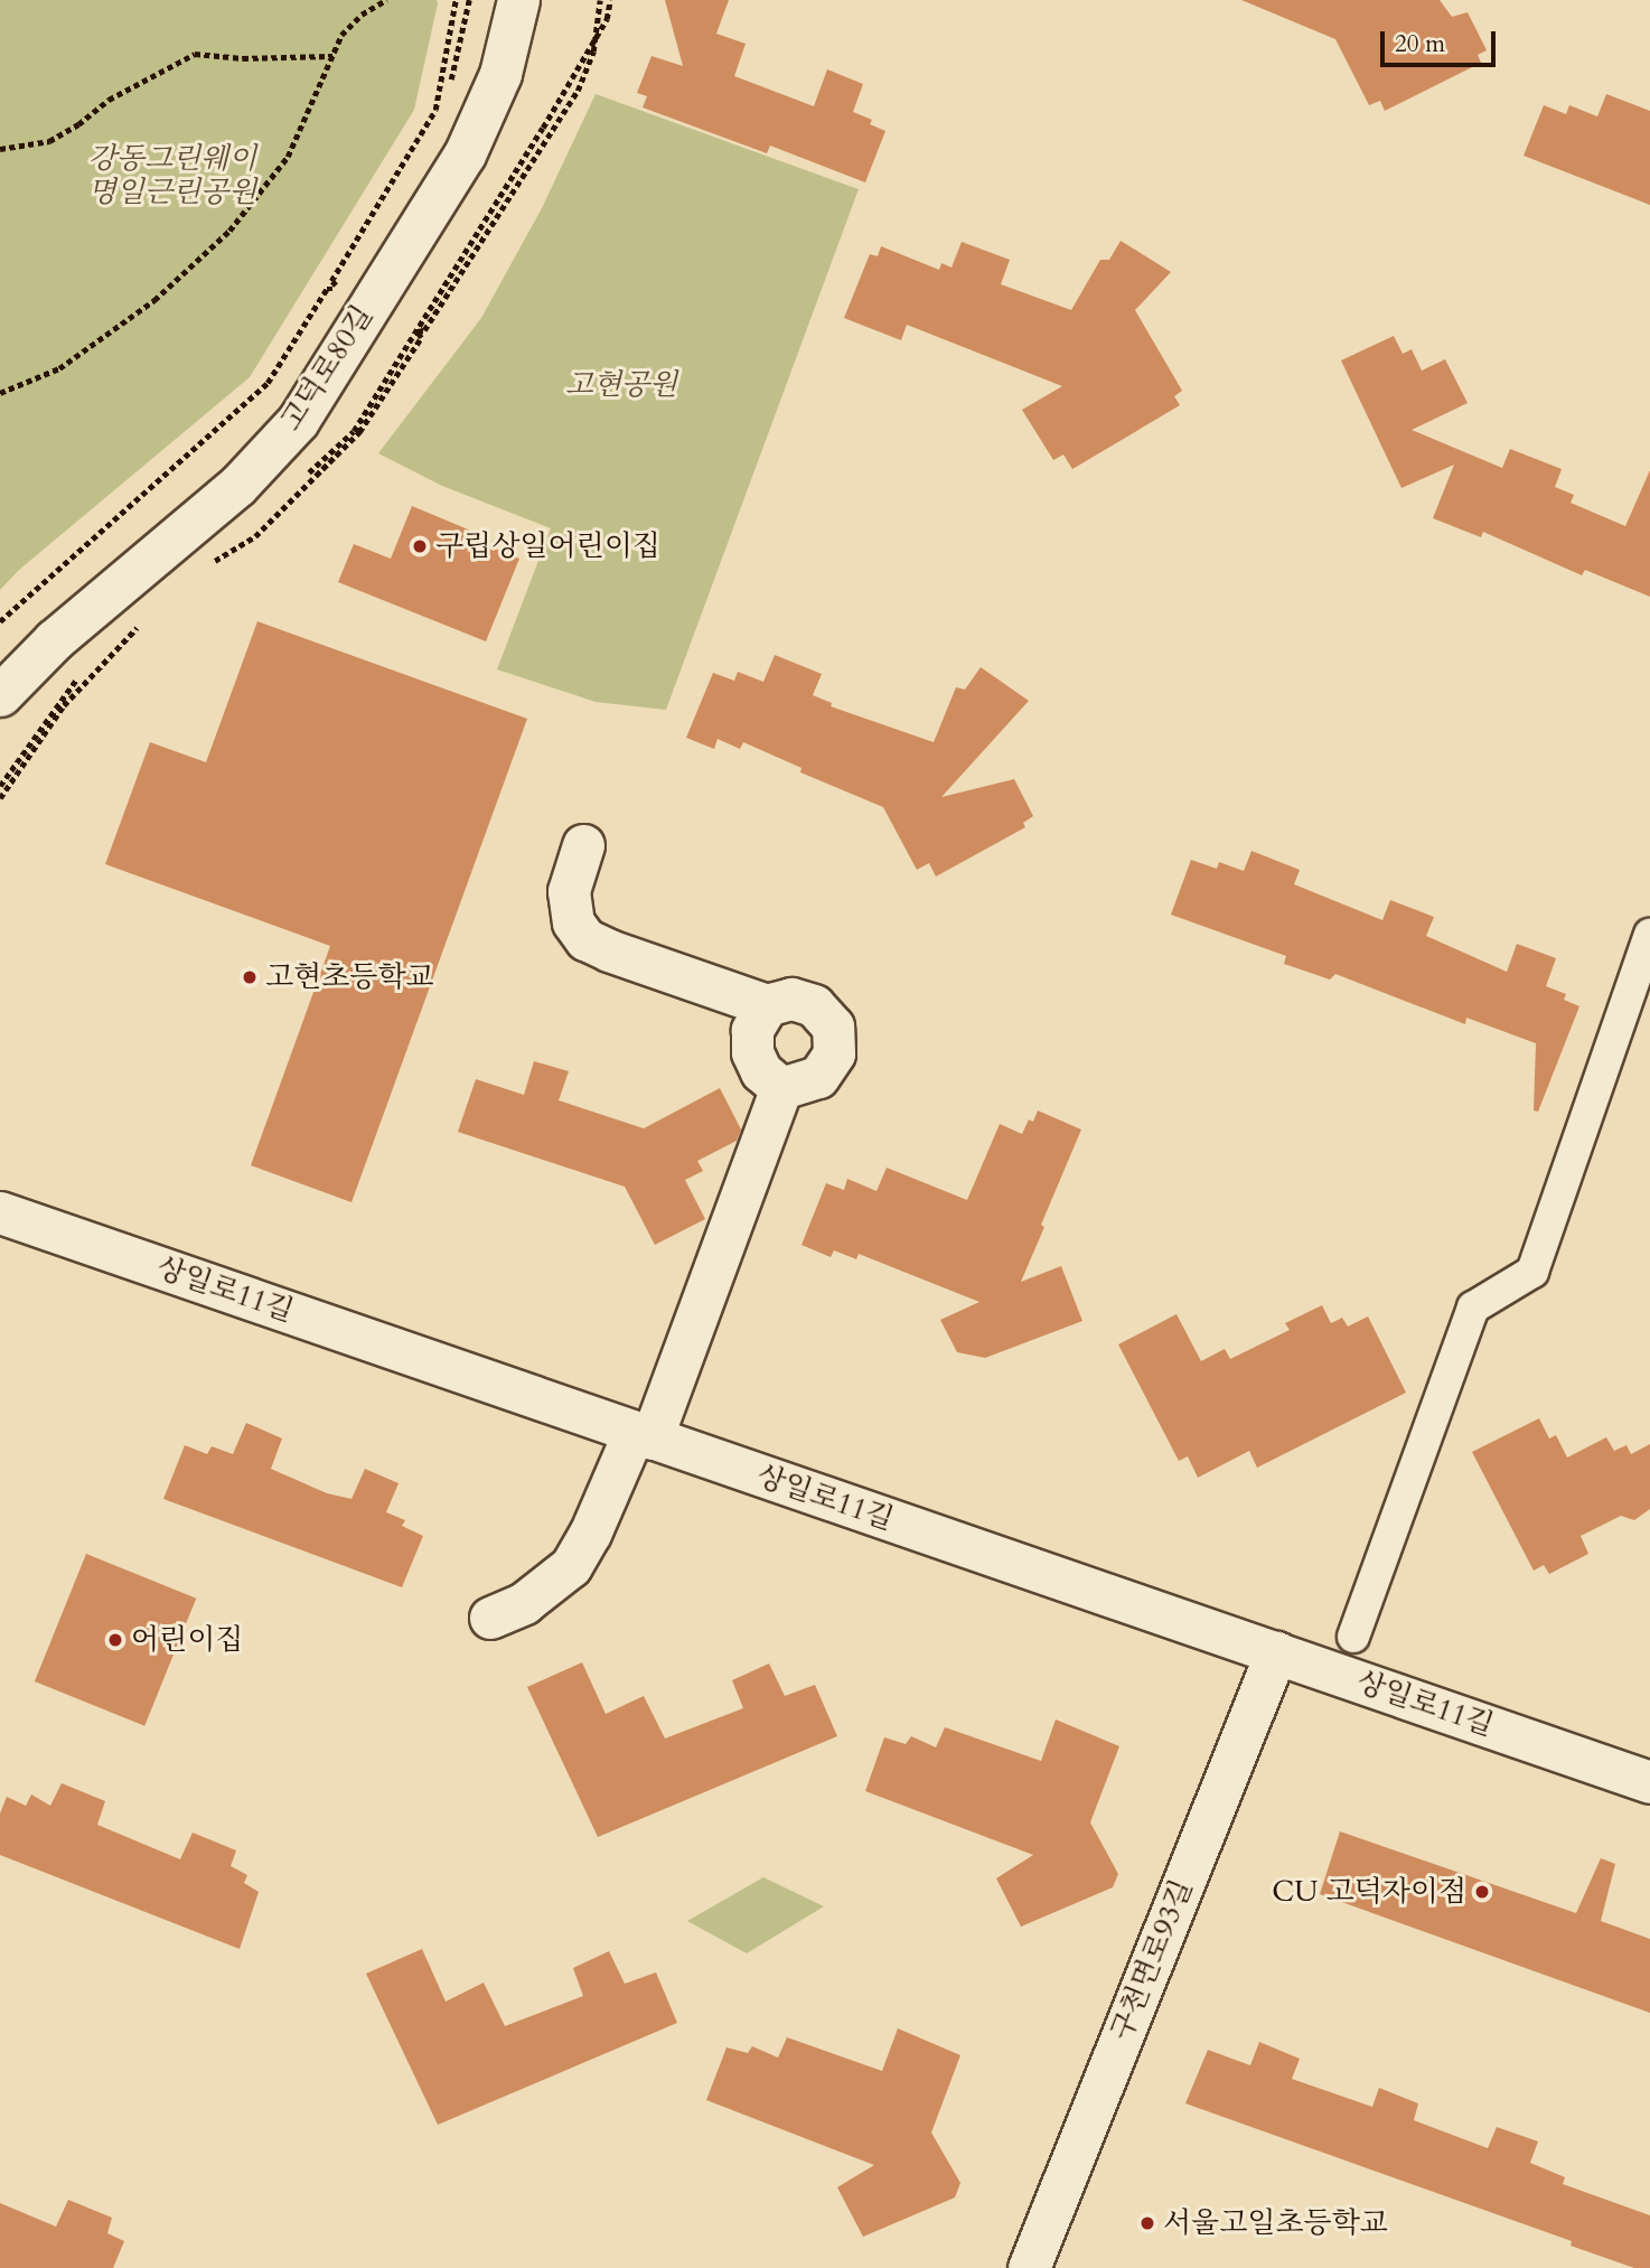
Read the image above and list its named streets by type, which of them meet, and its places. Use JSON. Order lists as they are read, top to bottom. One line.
{"streets":{"street":["고덕로80길","상일로11길","구천면로93길"]},"crossings":[["상일로11길","구천면로93길"]],"parks":["강동그린웨이 명일근린공원","고현공원"],"places":["구립상일어린이집","고현초등학교","어린이집","CU 고덕자이점","서울고일초등학교"],"scale_bar":"20 m"}
